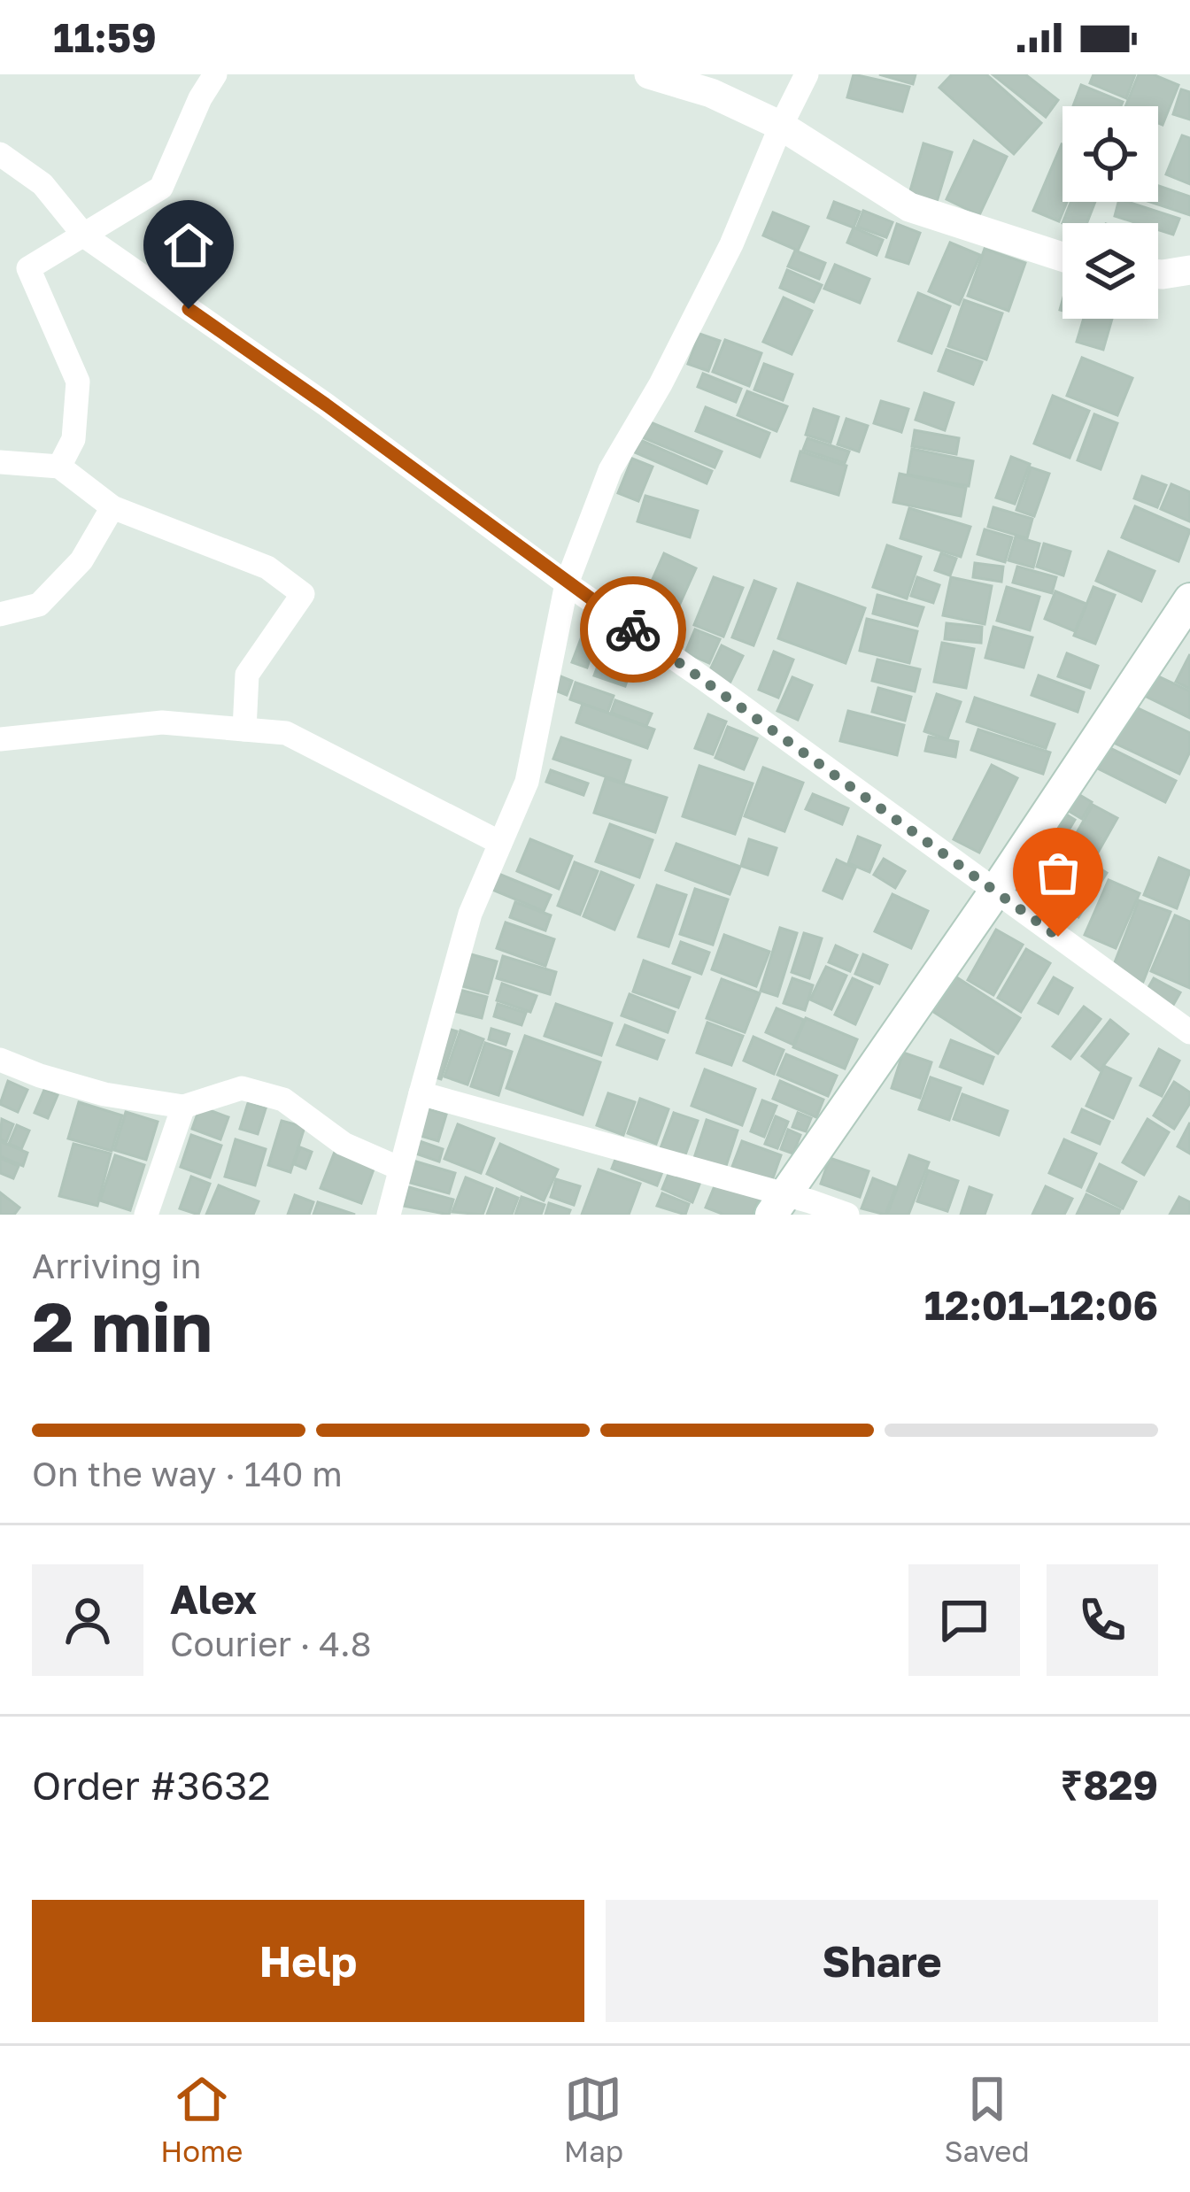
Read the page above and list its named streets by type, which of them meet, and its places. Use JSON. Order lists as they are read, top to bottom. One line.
{"page":{"status":"11:59","heading":["2 min","Arriving in","12:01–12:06"],"panel":["Alex","Courier · 4.8","Order #3632","₹829"],"bar":"On the way · 140 m","buttons":["Help","Share"],"tabs":["Home","Map","Saved"]}}
